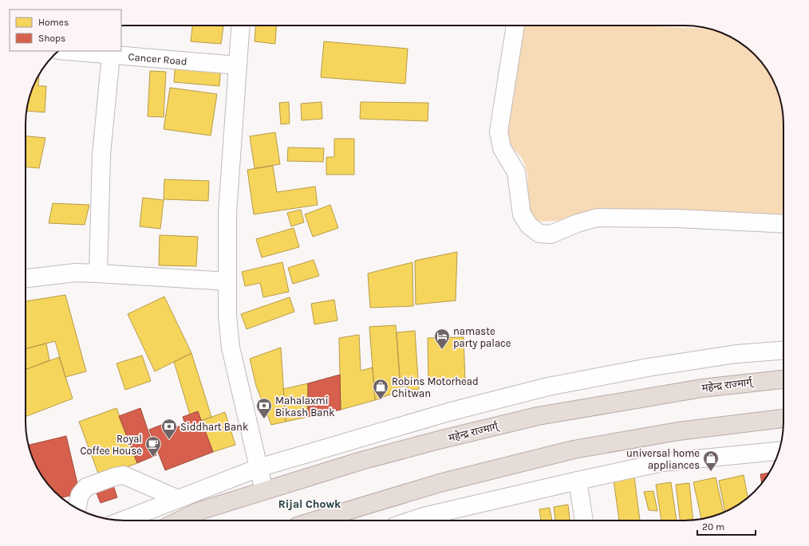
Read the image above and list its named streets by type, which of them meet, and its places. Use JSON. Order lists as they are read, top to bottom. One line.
{"streets":{"highway":["महेन्द्र राज्मार्ग्"],"street":["Cancer Road"]},"districts":["Rijal Chowk"],"places":{"hotel":["namaste party palace"],"shop":["Robins Motorhead Chitwan","universal home appliances"],"bank":["Mahalaxmi Bikash Bank","Siddhart Bank"],"cafe":["Royal Coffee House"]},"legend":["Homes","Shops"],"scale_bar":"20 m"}
